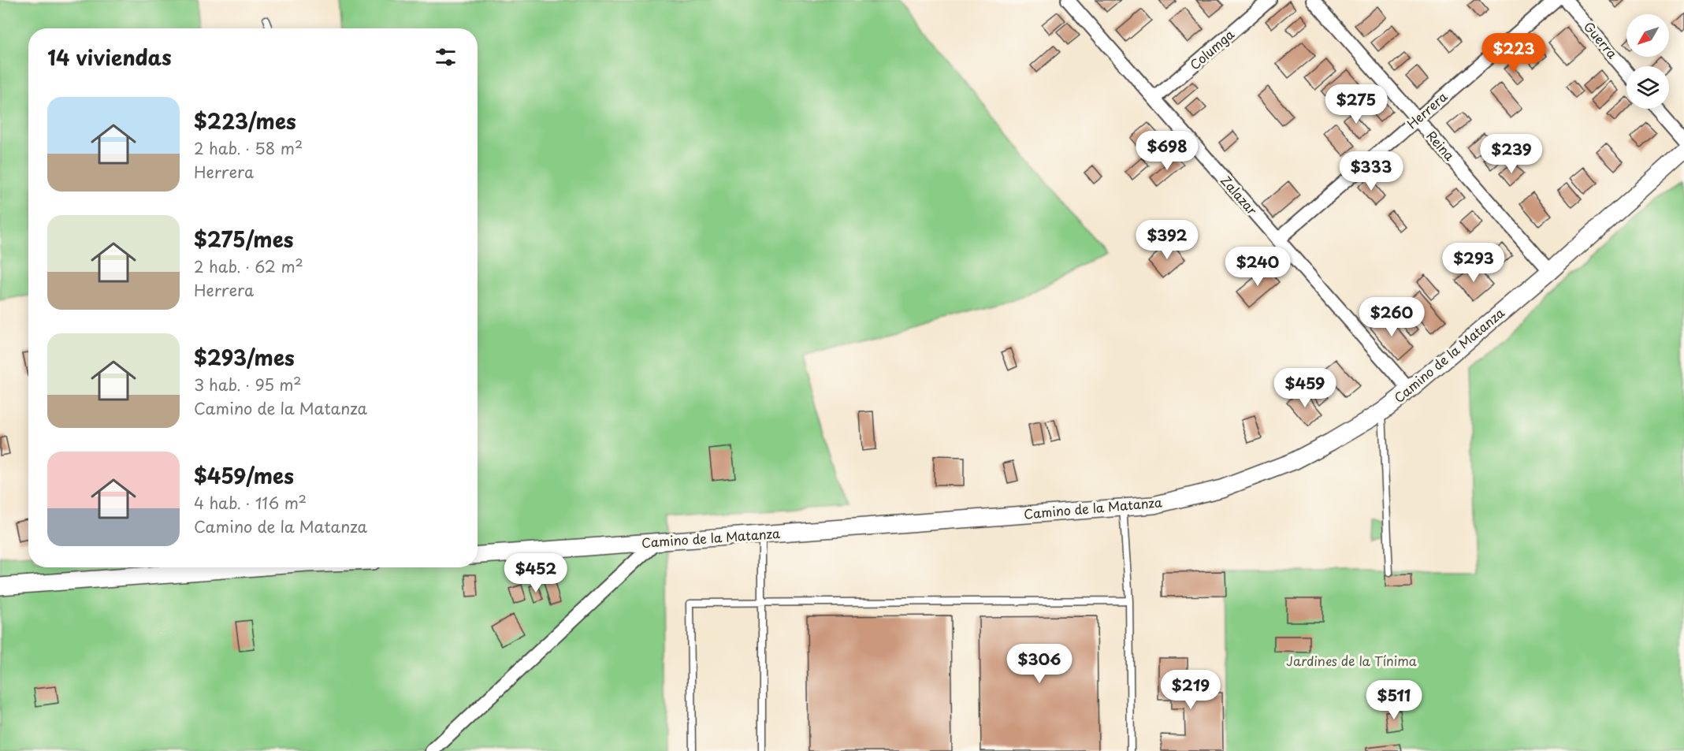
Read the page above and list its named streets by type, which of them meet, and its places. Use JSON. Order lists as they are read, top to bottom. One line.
{"streets":{"street":["Guerra","Columga","Herrera","Reina","Zalazar","Camino de la Matanza"]},"crossings":[["Columga","Zalazar"],["Herrera","Reina"],["Herrera","Zalazar"],["Reina","Camino de la Matanza"],["Zalazar","Camino de la Matanza"]],"parks":["Jardines de la Tínima"],"north":"bottom left","page":{"heading":"14 viviendas","price":["$223","$275","$698","$239","$333","$392","$293","$240","$260","$459","$452","$306","$219","$511"],"list":[{"name":"$223/mes","note":"2 hab. · 58 m² · Herrera"},{"name":"$275/mes","note":"2 hab. · 62 m² · Herrera"},{"name":"$293/mes","note":"3 hab. · 95 m² · Camino de la Matanza"},{"name":"$459/mes","note":"4 hab. · 116 m² · Camino de la Matanza"}]}}
